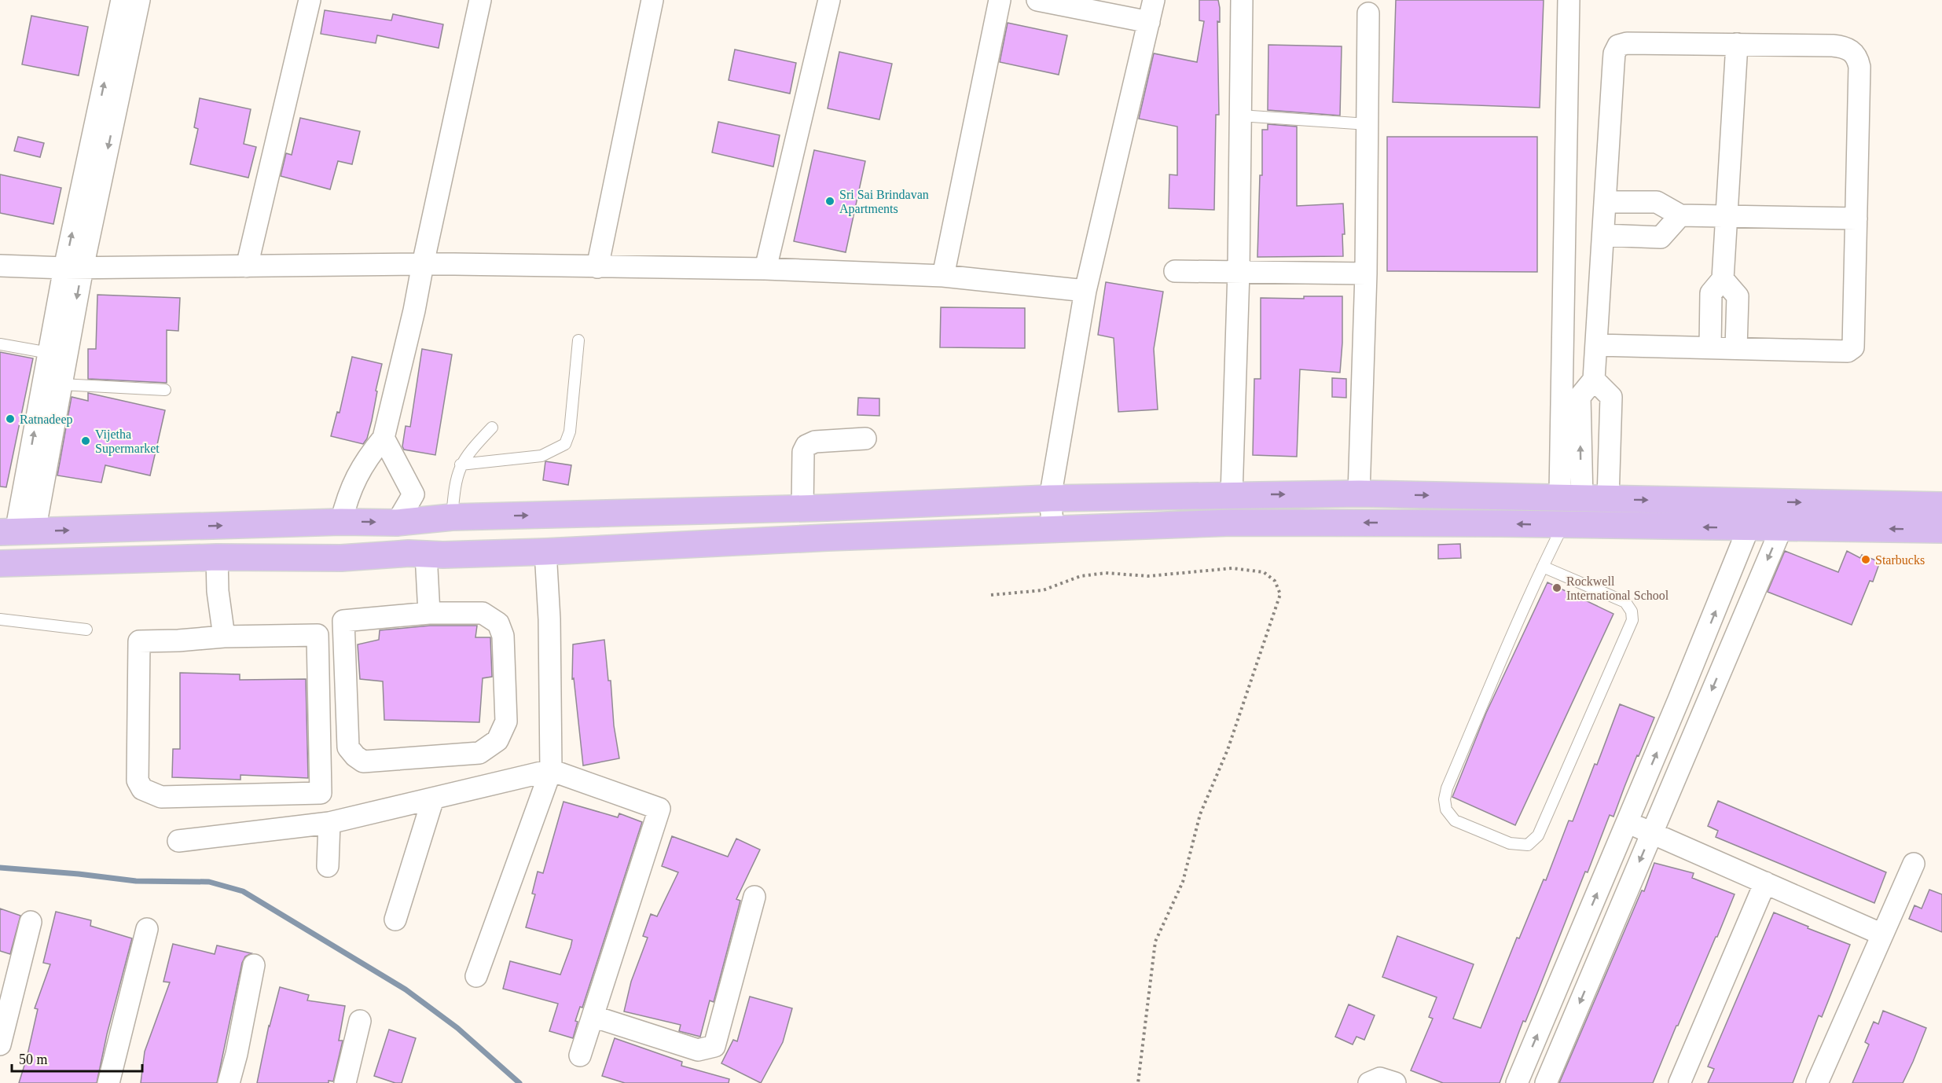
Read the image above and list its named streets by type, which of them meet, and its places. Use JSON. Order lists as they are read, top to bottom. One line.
{"places":["Sri Sai Brindavan Apartments","Ratnadeep","Vijetha Supermarket","Starbucks","Rockwell International School"],"scale_bar":"50 m"}
